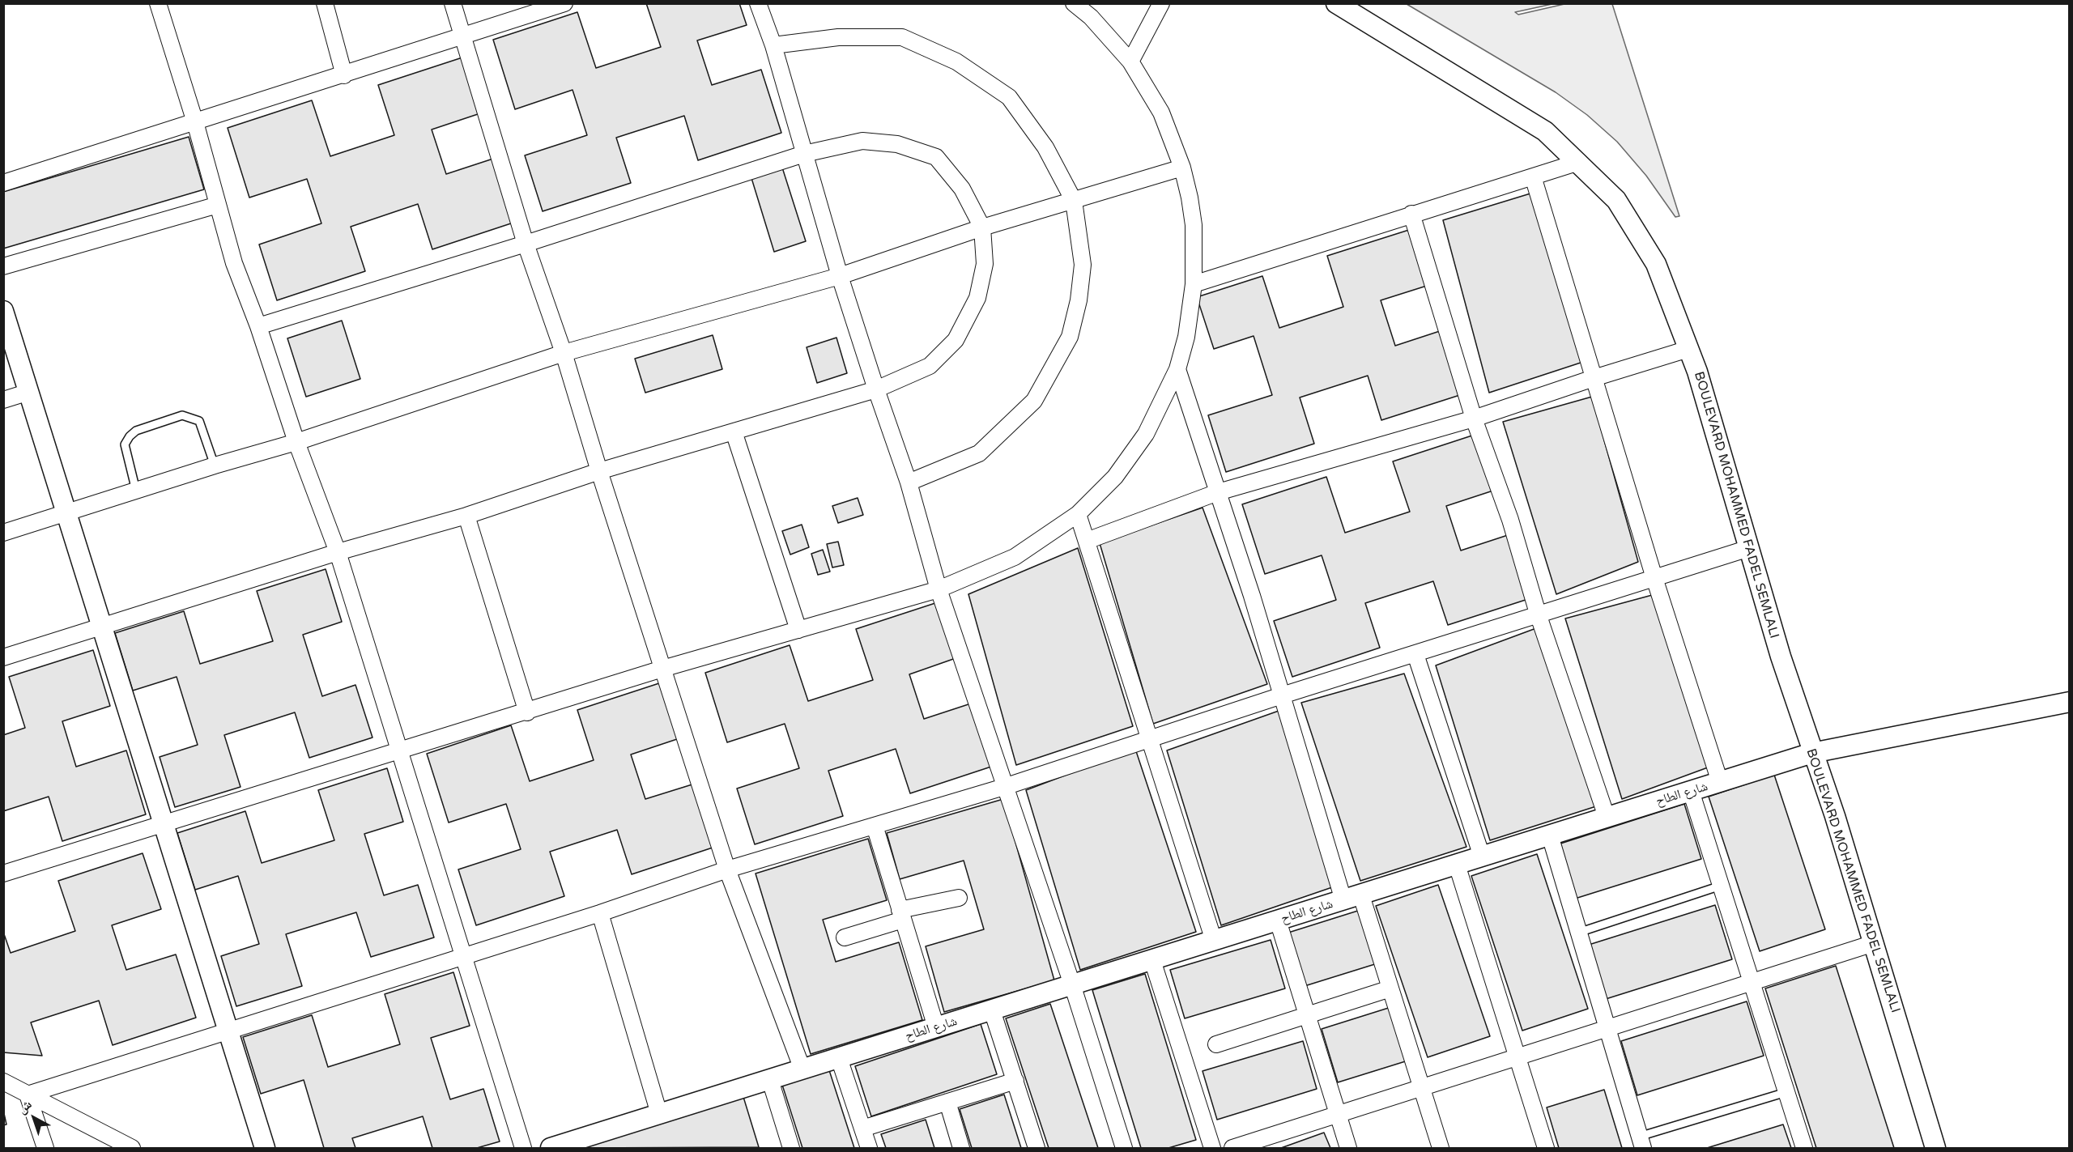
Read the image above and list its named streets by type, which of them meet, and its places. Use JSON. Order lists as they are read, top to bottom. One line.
{"streets":{"street":["BOULEVARD MOHAMMED FADEL SEMLALI","شارع الطاح"]},"crossings":[["BOULEVARD MOHAMMED FADEL SEMLALI","شارع الطاح"]],"north":"top left"}
